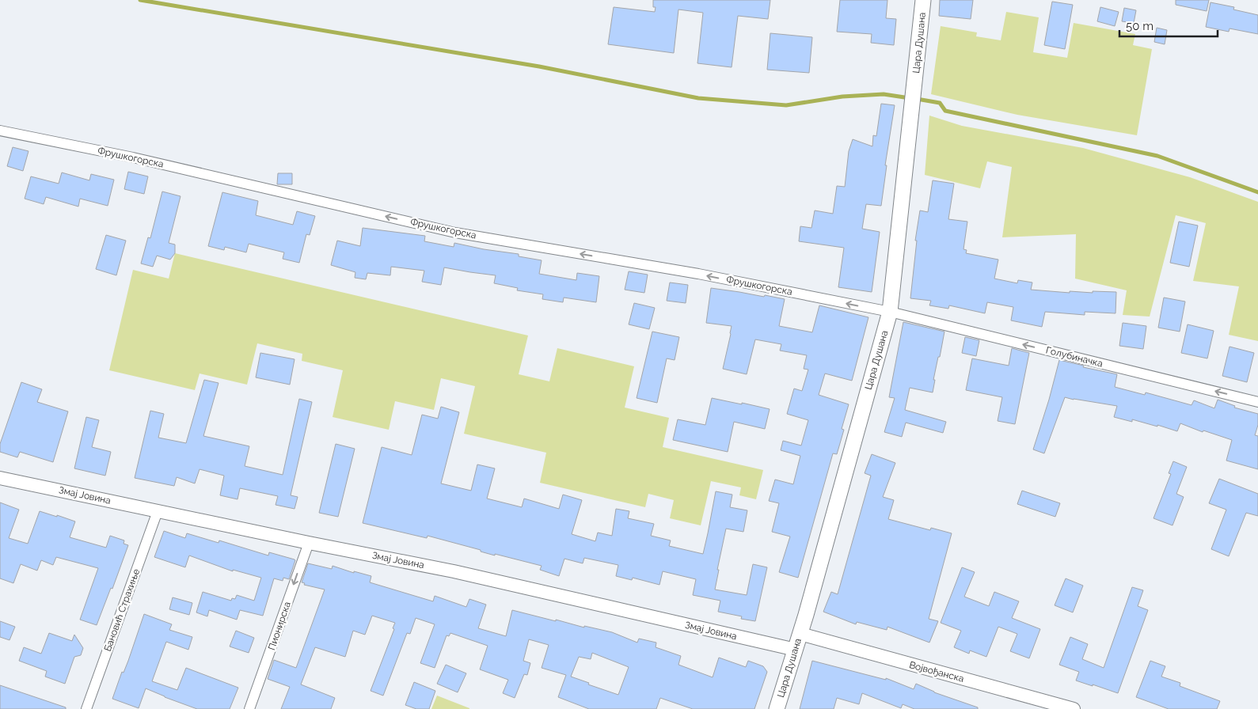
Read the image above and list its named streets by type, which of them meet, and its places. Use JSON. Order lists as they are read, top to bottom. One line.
{"streets":{"main road":["Цара Душана"],"street":["Фрушкогорска","Голубиначка","Змај Јовина","Бановић Страхиње","Пионирска","Војвођанска"]},"crossings":[["Цара Душана","Фрушкогорска"],["Цара Душана","Голубиначка"],["Цара Душана","Змај Јовина"],["Цара Душана","Војвођанска"],["Фрушкогорска","Голубиначка"],["Змај Јовина","Бановић Страхиње"],["Змај Јовина","Пионирска"]],"one_way":["Фрушкогорска","Голубиначка","Пионирска"],"scale_bar":"50 m"}
